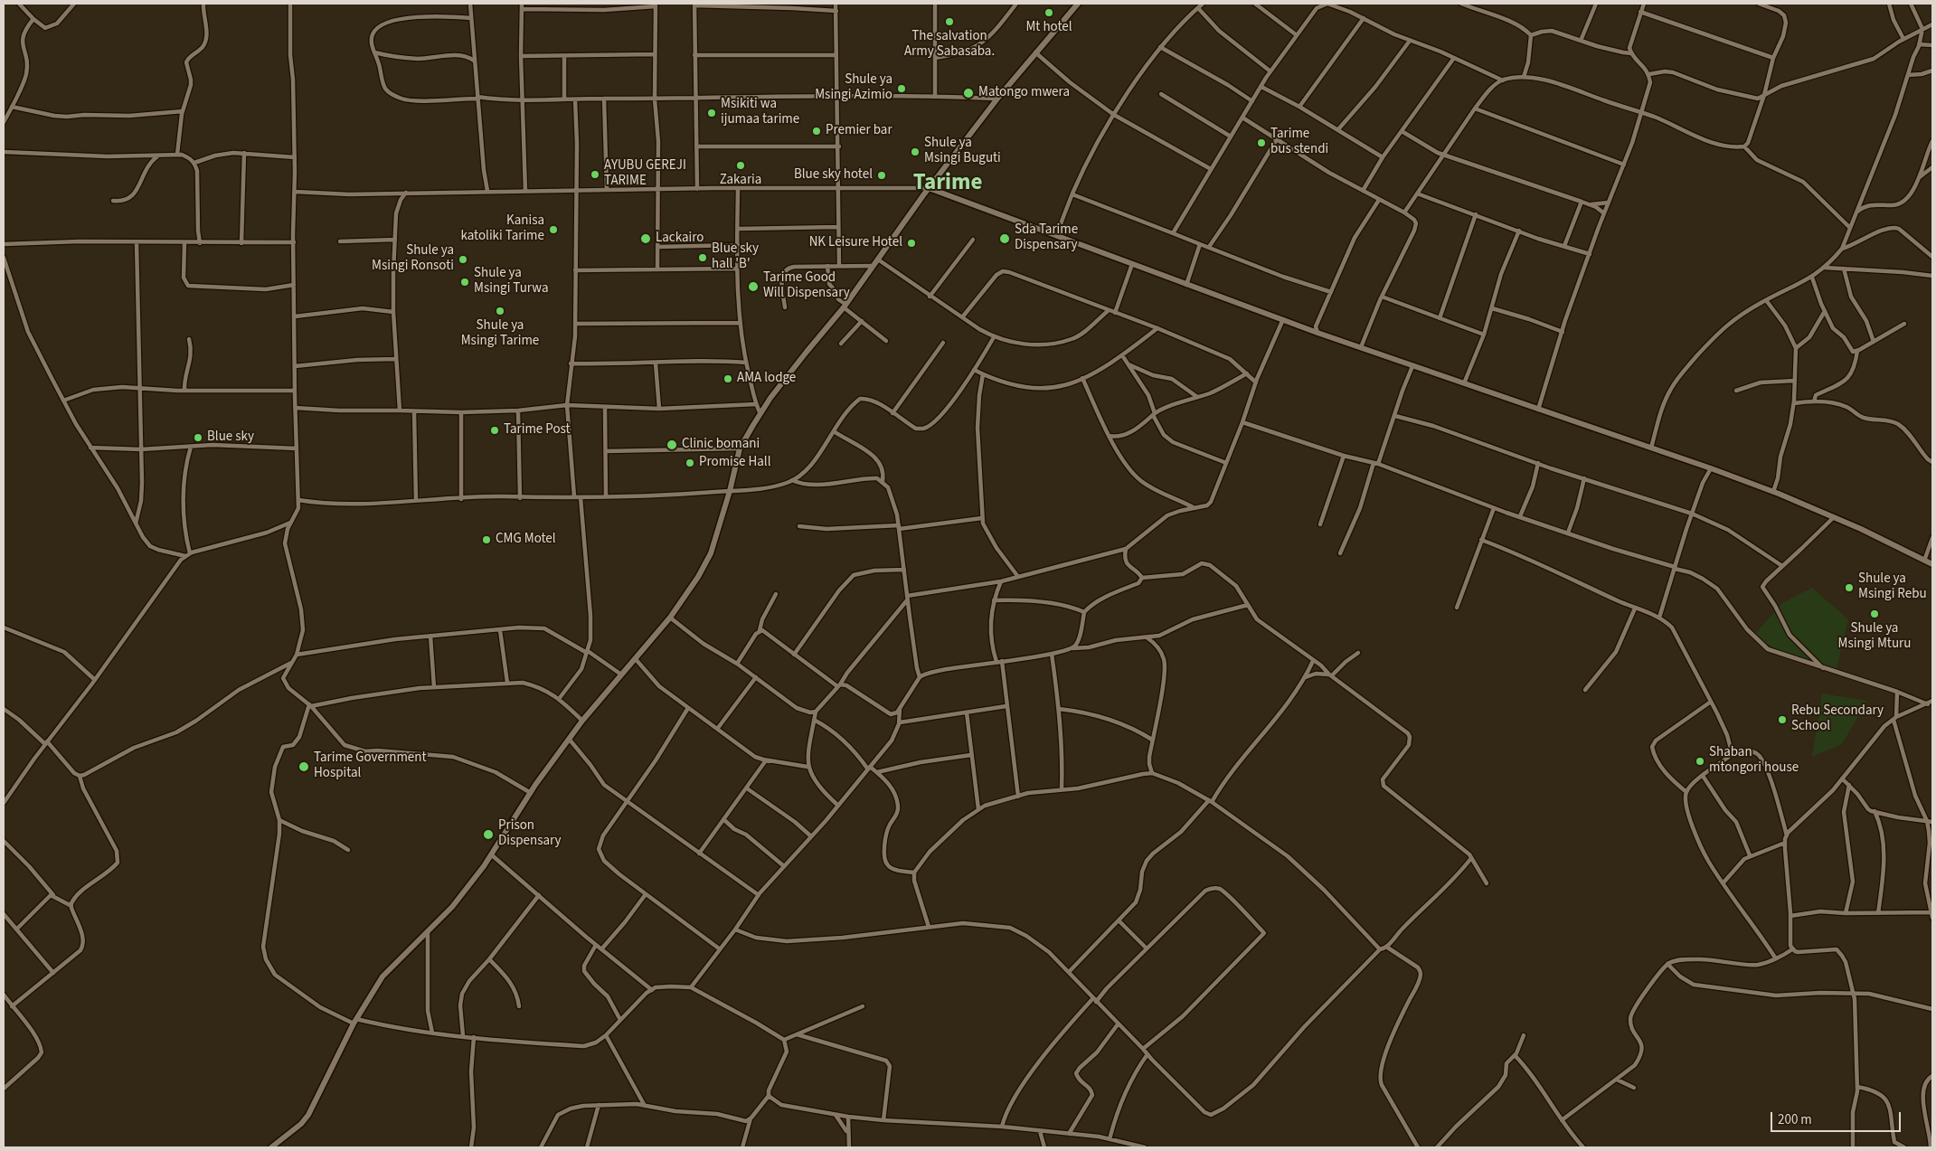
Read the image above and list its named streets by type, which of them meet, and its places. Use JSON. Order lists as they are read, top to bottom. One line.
{"districts":["Tarime"],"places":["Mt hotel","The salvation Army Sabasaba.","Shule ya Msingi Azimio","Matongo mwera","Msikiti wa ijumaa tarime","Premier bar","Tarime bus stendi","Shule ya Msingi Buguti","Zakaria","AYUBU GEREJI TARIME","Blue sky hotel","Kanisa katoliki Tarime","Lackairo","Sda Tarime Dispensary","NK Leisure Hotel","Blue sky hall 'B'","Shule ya Msingi Ronsoti","Shule ya Msingi Turwa","Tarime Good Will Dispensary","Shule ya Msingi Tarime","AMA lodge","Tarime Post","Blue sky","Clinic bomani","Promise Hall","CMG Motel","Shule ya Msingi Rebu","Shule ya Msingi Mturu","Rebu Secondary School","Shaban mtongori house","Tarime Government Hospital","Prison Dispensary"],"scale_bar":"200 m"}
